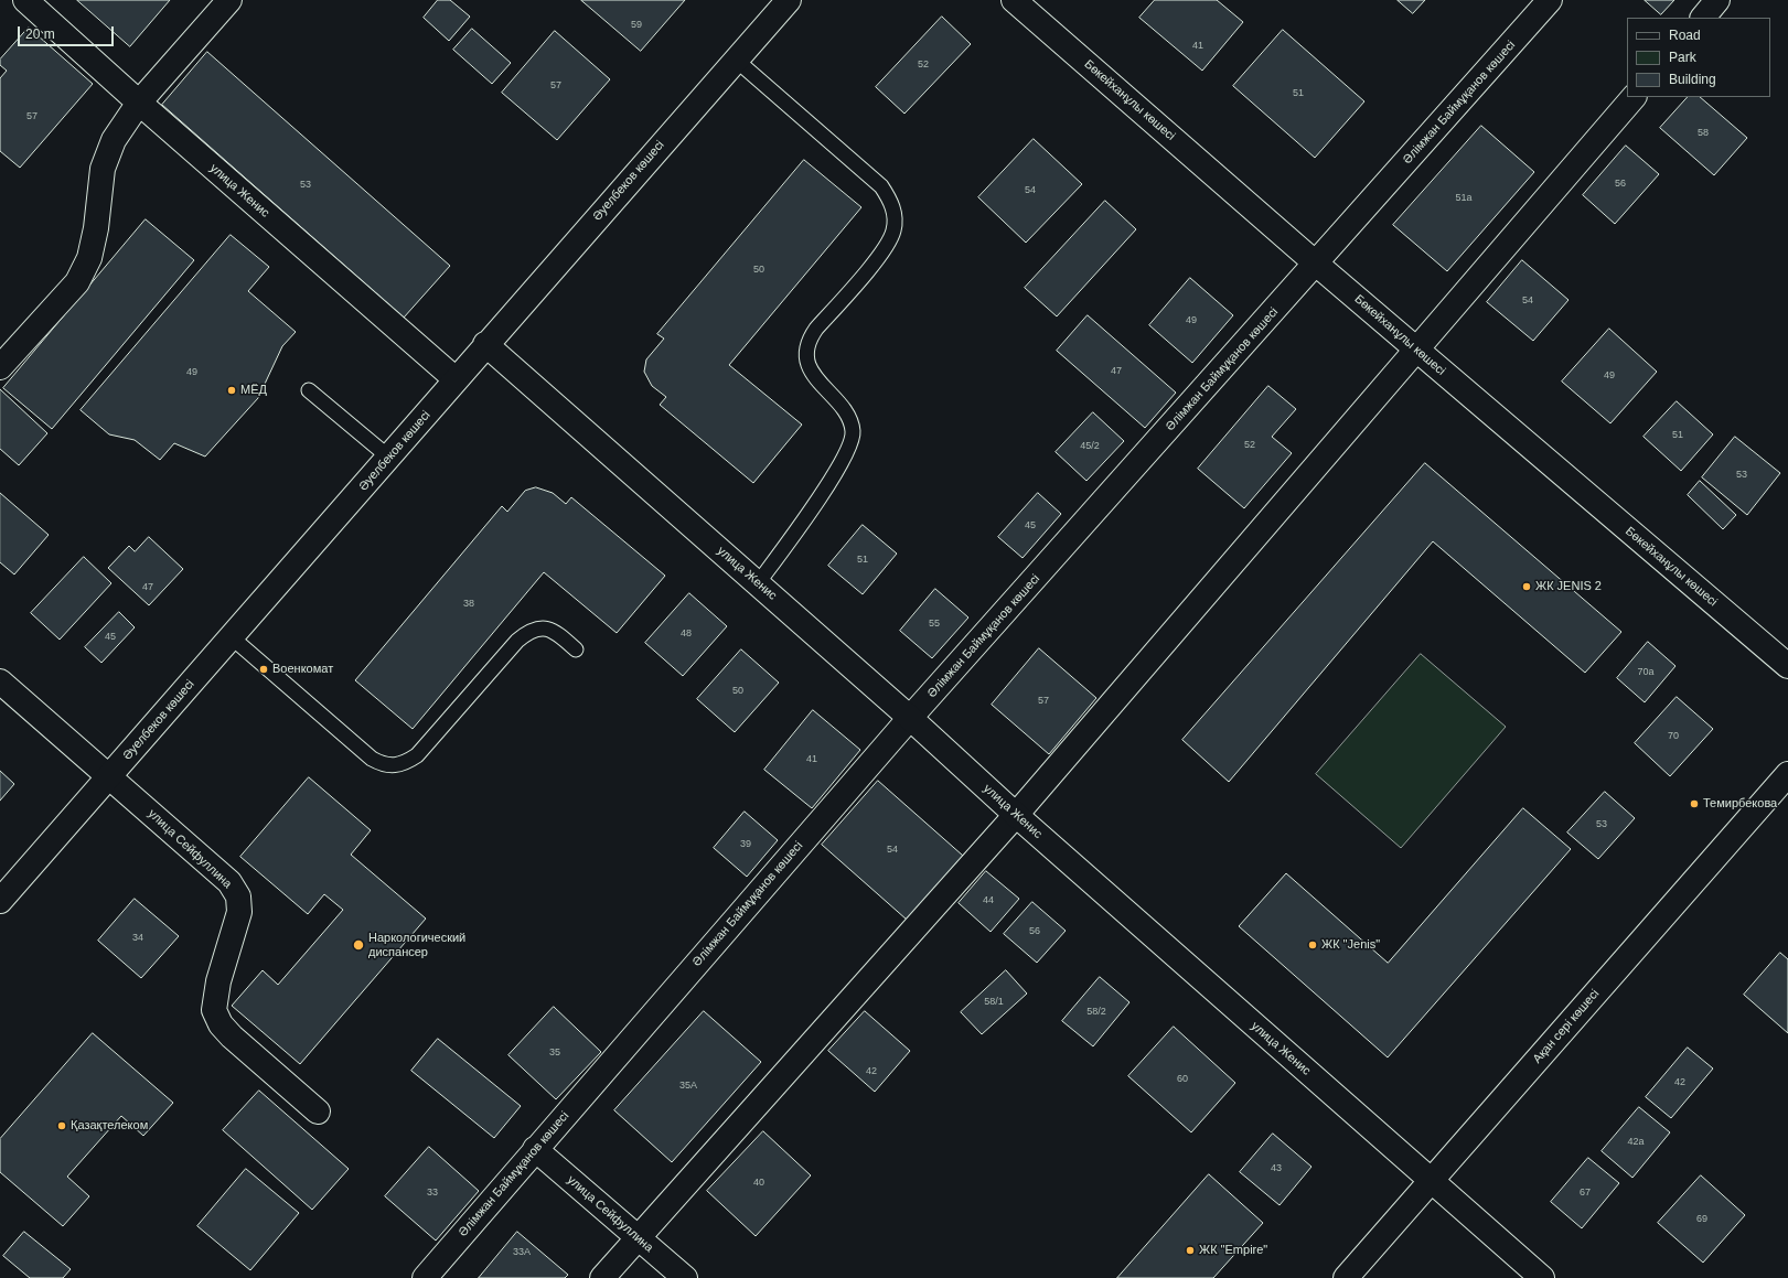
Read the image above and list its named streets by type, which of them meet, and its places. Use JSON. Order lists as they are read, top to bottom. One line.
{"streets":{"street":["Бөкейханұлы көшесі","Әлімжан Баймұқанов көшесі","Әуелбеков көшесі","улица Женис","улица Сейфуллина","Ақан сері көшесі"]},"crossings":[["Бөкейханұлы көшесі","Әлімжан Баймұқанов көшесі"],["Әлімжан Баймұқанов көшесі","улица Женис"],["Әлімжан Баймұқанов көшесі","улица Сейфуллина"],["Әуелбеков көшесі","улица Женис"],["Әуелбеков көшесі","улица Сейфуллина"],["улица Женис","Ақан сері көшесі"]],"places":["МЁД","ЖК JENIS 2","Военкомат","Темирбекова","Наркологический диспансер","ЖК \"Jenis\"","Қазақтелеком","ЖК \"Empire\""],"house_numbers":["59","41","52","57","51","57","58","56","53","54","51а","50","54","49","47","49","49","51","52","45/2","53","45","51","47","38","55","48","45","70а","50","57","70","41","53","39","54","44","56","34","58/1","58/2","35","42","60","42","35А","42а","43","40","33","67","69","33А"],"legend":["Road","Park","Building"],"scale_bar":"20 m"}
